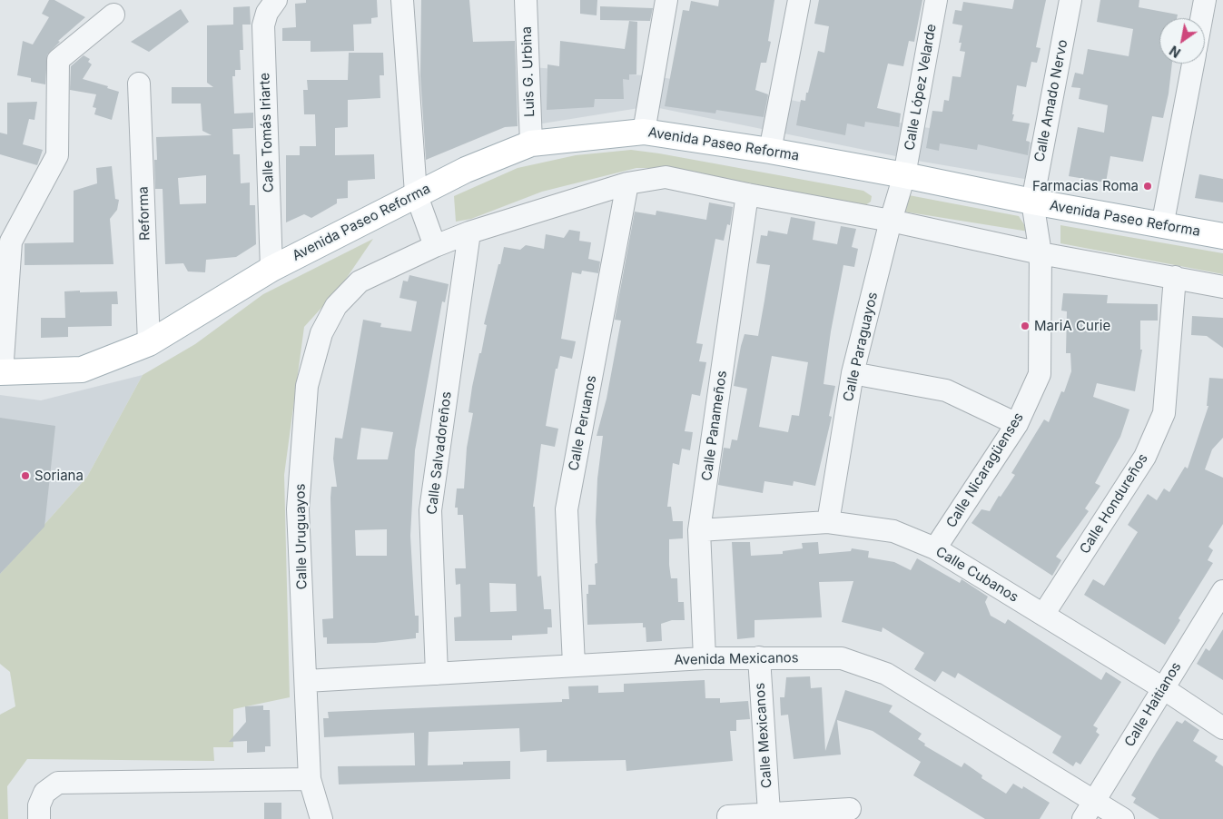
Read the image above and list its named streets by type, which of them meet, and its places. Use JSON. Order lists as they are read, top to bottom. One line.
{"streets":{"main road":["Avenida Paseo Reforma"],"street":["Luis G. Urbina","Calle López Velarde","Calle Amado Nervo","Calle Tomás Iriarte","Reforma","Calle Paraguayos","Calle Peruanos","Calle Panameños","Calle Salvadoreños","Calle Nicaragüenses","Calle Hondureños","Calle Uruguayos","Calle Cubanos","Avenida Mexicanos","Calle Haitianos","Calle Mexicanos"]},"crossings":[["Luis G. Urbina","Avenida Paseo Reforma"],["Calle López Velarde","Avenida Paseo Reforma"],["Calle López Velarde","Calle Paraguayos"],["Calle Amado Nervo","Avenida Paseo Reforma"],["Calle Amado Nervo","Calle Nicaragüenses"],["Calle Tomás Iriarte","Avenida Paseo Reforma"],["Avenida Paseo Reforma","Reforma"],["Avenida Paseo Reforma","Calle Paraguayos"],["Avenida Paseo Reforma","Calle Nicaragüenses"],["Calle Paraguayos","Calle Cubanos"],["Calle Peruanos","Avenida Mexicanos"],["Calle Panameños","Calle Cubanos"],["Calle Panameños","Avenida Mexicanos"],["Calle Salvadoreños","Avenida Mexicanos"],["Calle Nicaragüenses","Calle Cubanos"],["Calle Hondureños","Calle Cubanos"],["Calle Uruguayos","Avenida Mexicanos"],["Calle Cubanos","Calle Haitianos"],["Avenida Mexicanos","Calle Haitianos"],["Avenida Mexicanos","Calle Mexicanos"]],"places":["Farmacias Roma","MariA Curie","Soriana"],"north":"bottom left"}
